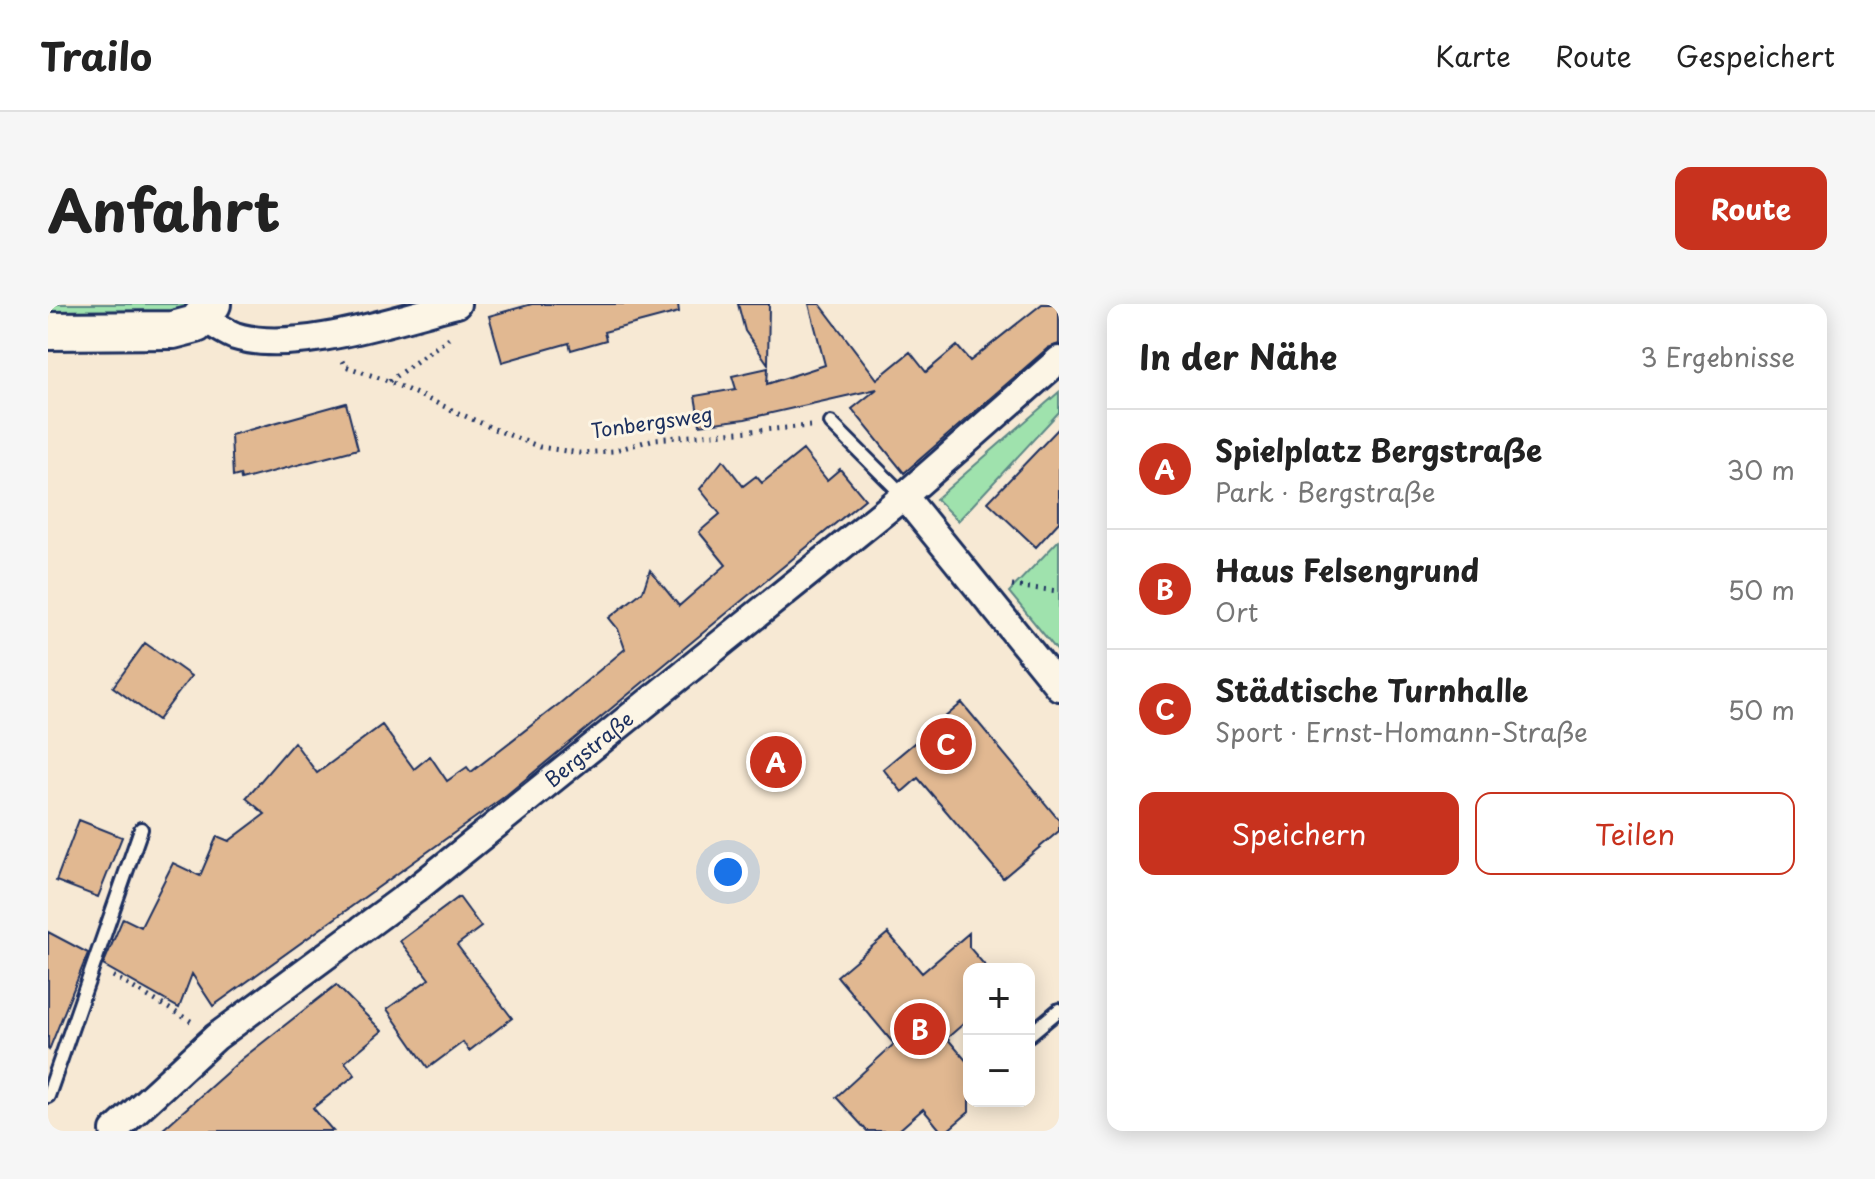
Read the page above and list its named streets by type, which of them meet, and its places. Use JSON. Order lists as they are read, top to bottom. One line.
{"streets":{"street":["Bergstraße"],"path":["Tonbergsweg"]},"page":{"header":"Trailo","nav":["Karte","Route","Gespeichert"],"title":"Anfahrt","buttons":["Route",["Speichern","Teilen"]],"heading":["In der Nähe","3 Ergebnisse"],"list":[{"mark":"A","name":"Spielplatz Bergstraße","note":"Park · Bergstraße","value":"30 m"},{"mark":"B","name":"Haus Felsengrund","note":"Ort","value":"50 m"},{"mark":"C","name":"Städtische Turnhalle","note":"Sport · Ernst-Homann-Straße","value":"50 m"}],"pins":["C","A","B"],"map_buttons":["+","−"]}}
